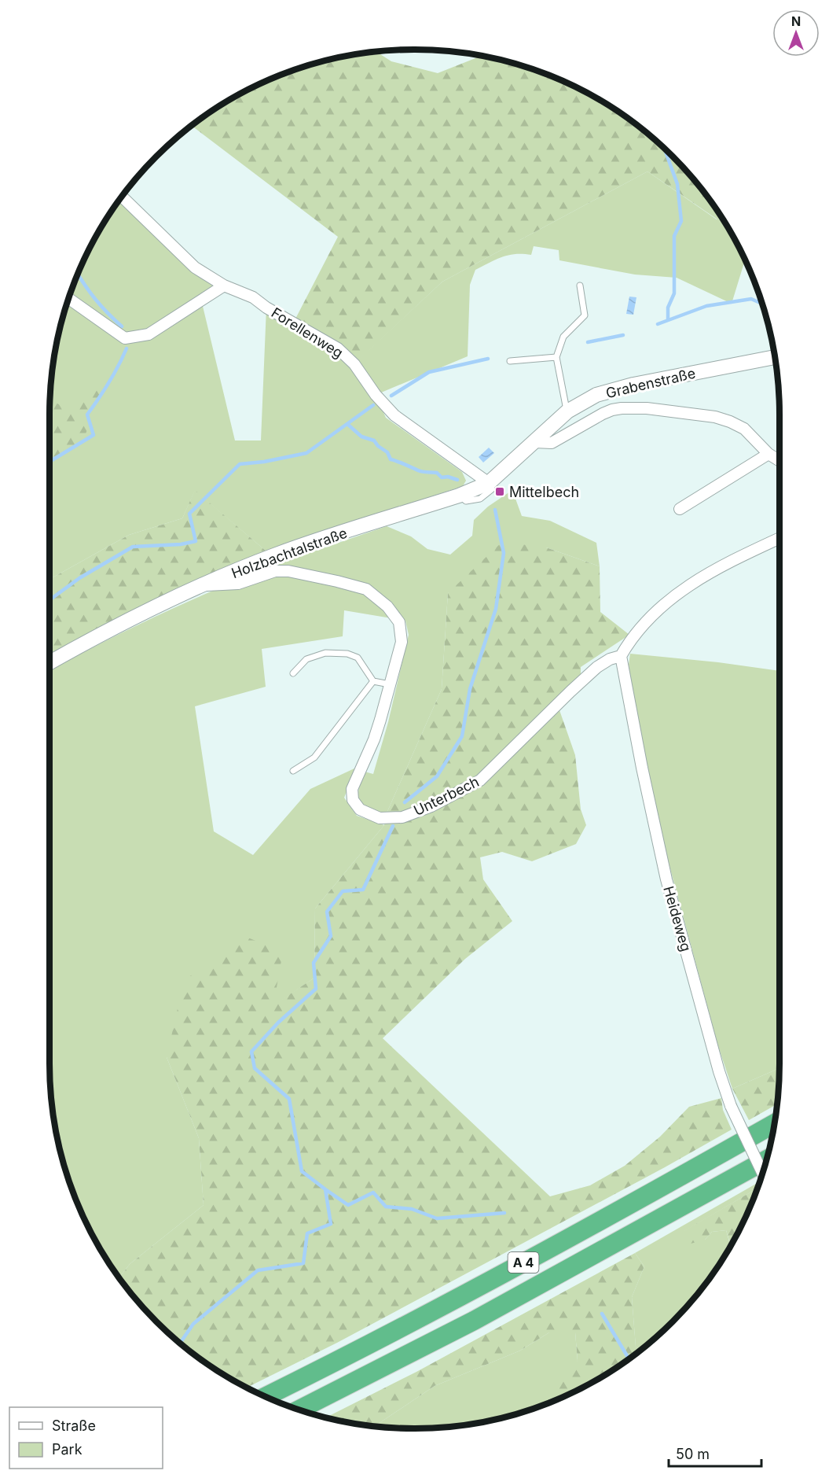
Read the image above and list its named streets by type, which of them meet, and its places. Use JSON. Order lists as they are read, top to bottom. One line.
{"streets":{"highway":["A 4"],"street":["Forellenweg","Grabenstraße","Holzbachtalstraße","Unterbech","Heideweg"]},"crossings":[["Forellenweg","Holzbachtalstraße"],["Grabenstraße","Holzbachtalstraße"],["Holzbachtalstraße","Unterbech"],["Unterbech","Heideweg"]],"places":{"transit":["Mittelbech"]},"legend":["Straße","Park"],"scale_bar":"50 m","north":"top"}
